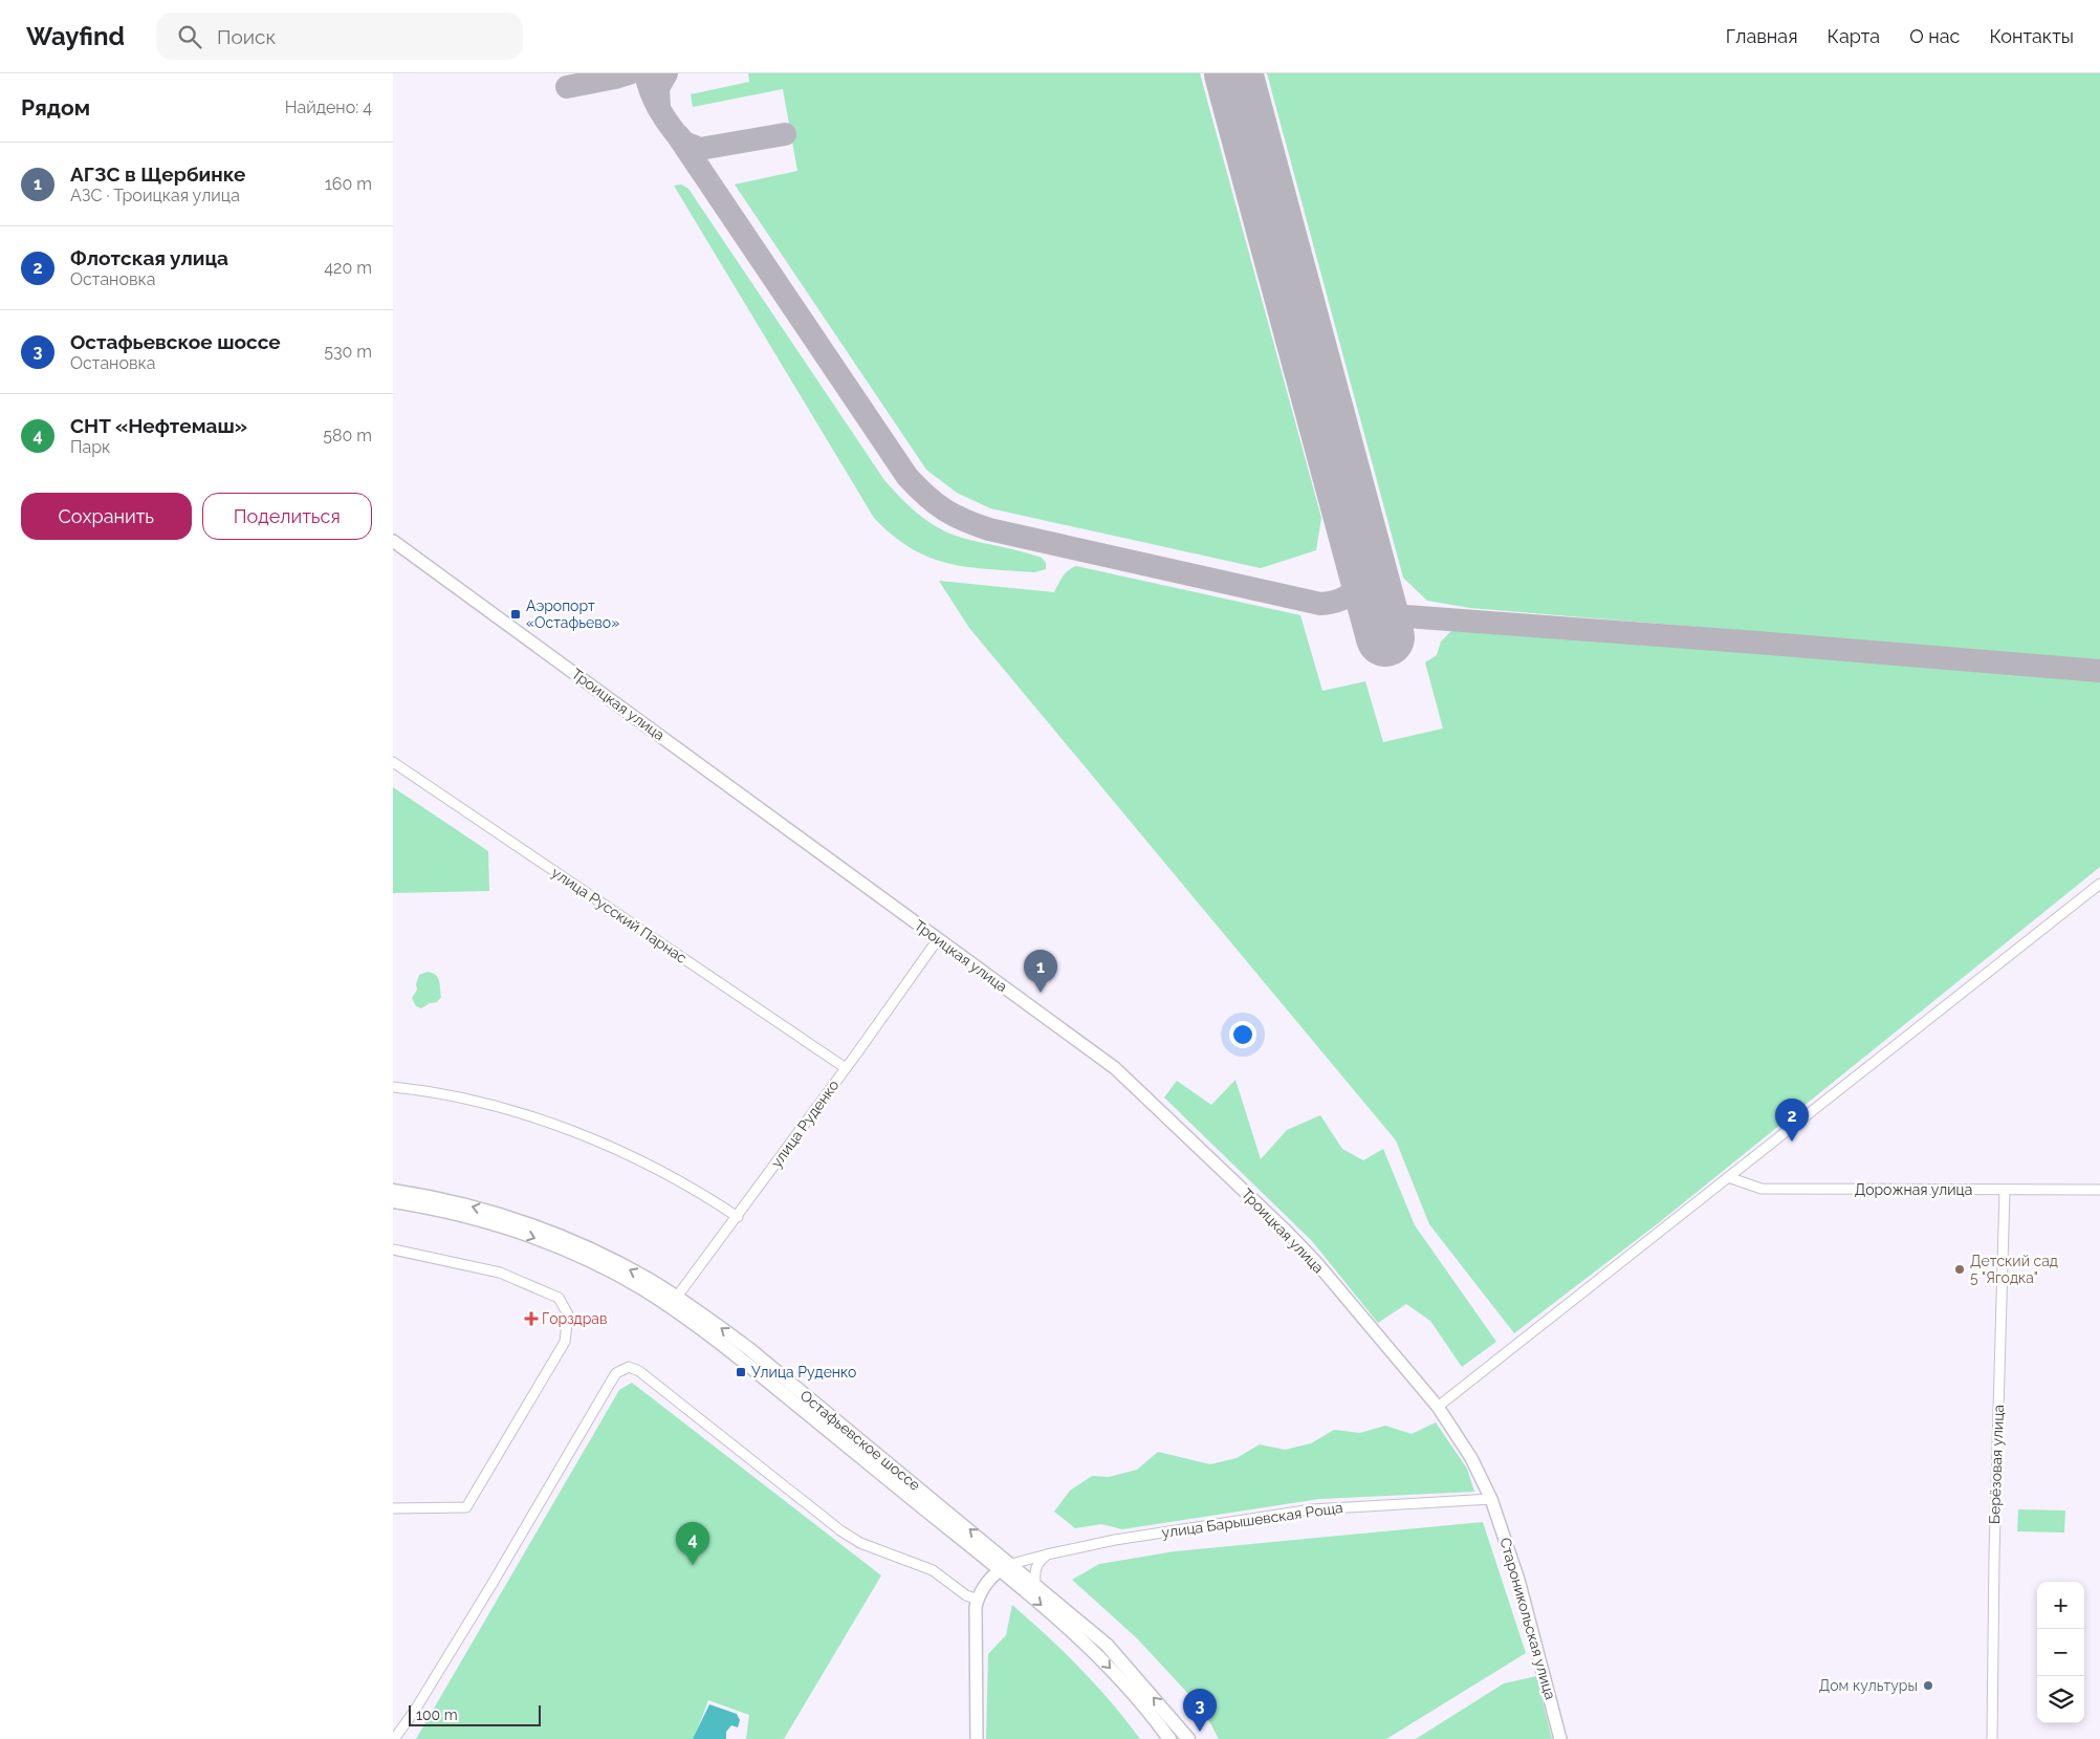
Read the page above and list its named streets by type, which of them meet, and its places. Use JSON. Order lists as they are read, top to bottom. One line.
{"streets":{"main road":["Остафьевское шоссе"],"street":["Троицкая улица","улица Русский Парнас","улица Руденко","Дорожная улица","Берёзовая улица","улица Барышевская Роща","Староникольская улица"]},"crossings":[["Троицкая улица","улица Руденко"],["Троицкая улица","улица Барышевская Роща"],["Троицкая улица","Староникольская улица"],["улица Русский Парнас","улица Руденко"],["улица Руденко","Остафьевское шоссе"],["Дорожная улица","Берёзовая улица"],["Остафьевское шоссе","улица Барышевская Роща"],["улица Барышевская Роща","Староникольская улица"]],"places":{"transit":["Аэропорт «Остафьево»","Улица Руденко"],"other":["Детский сад 5 \"Ягодка\"","Дом культуры"],"health":["Горздрав"]},"scale_bar":"100 m","page":{"header":"Wayfind","search":"Поиск","nav":["Главная","Карта","О нас","Контакты"],"heading":["Рядом","Найдено: 4"],"list":[{"mark":"1","name":"АГЗС в Щербинке","note":"АЗС · Троицкая улица","value":"160 m"},{"mark":"2","name":"Флотская улица","note":"Остановка","value":"420 m"},{"mark":"3","name":"Остафьевское шоссе","note":"Остановка","value":"530 m"},{"mark":"4","name":"СНТ «Нефтемаш»","note":"Парк","value":"580 m"}],"buttons":["Сохранить","Поделиться"],"pins":["1","2","4","3"],"map_buttons":["+","−"],"scale":"100 m"}}
